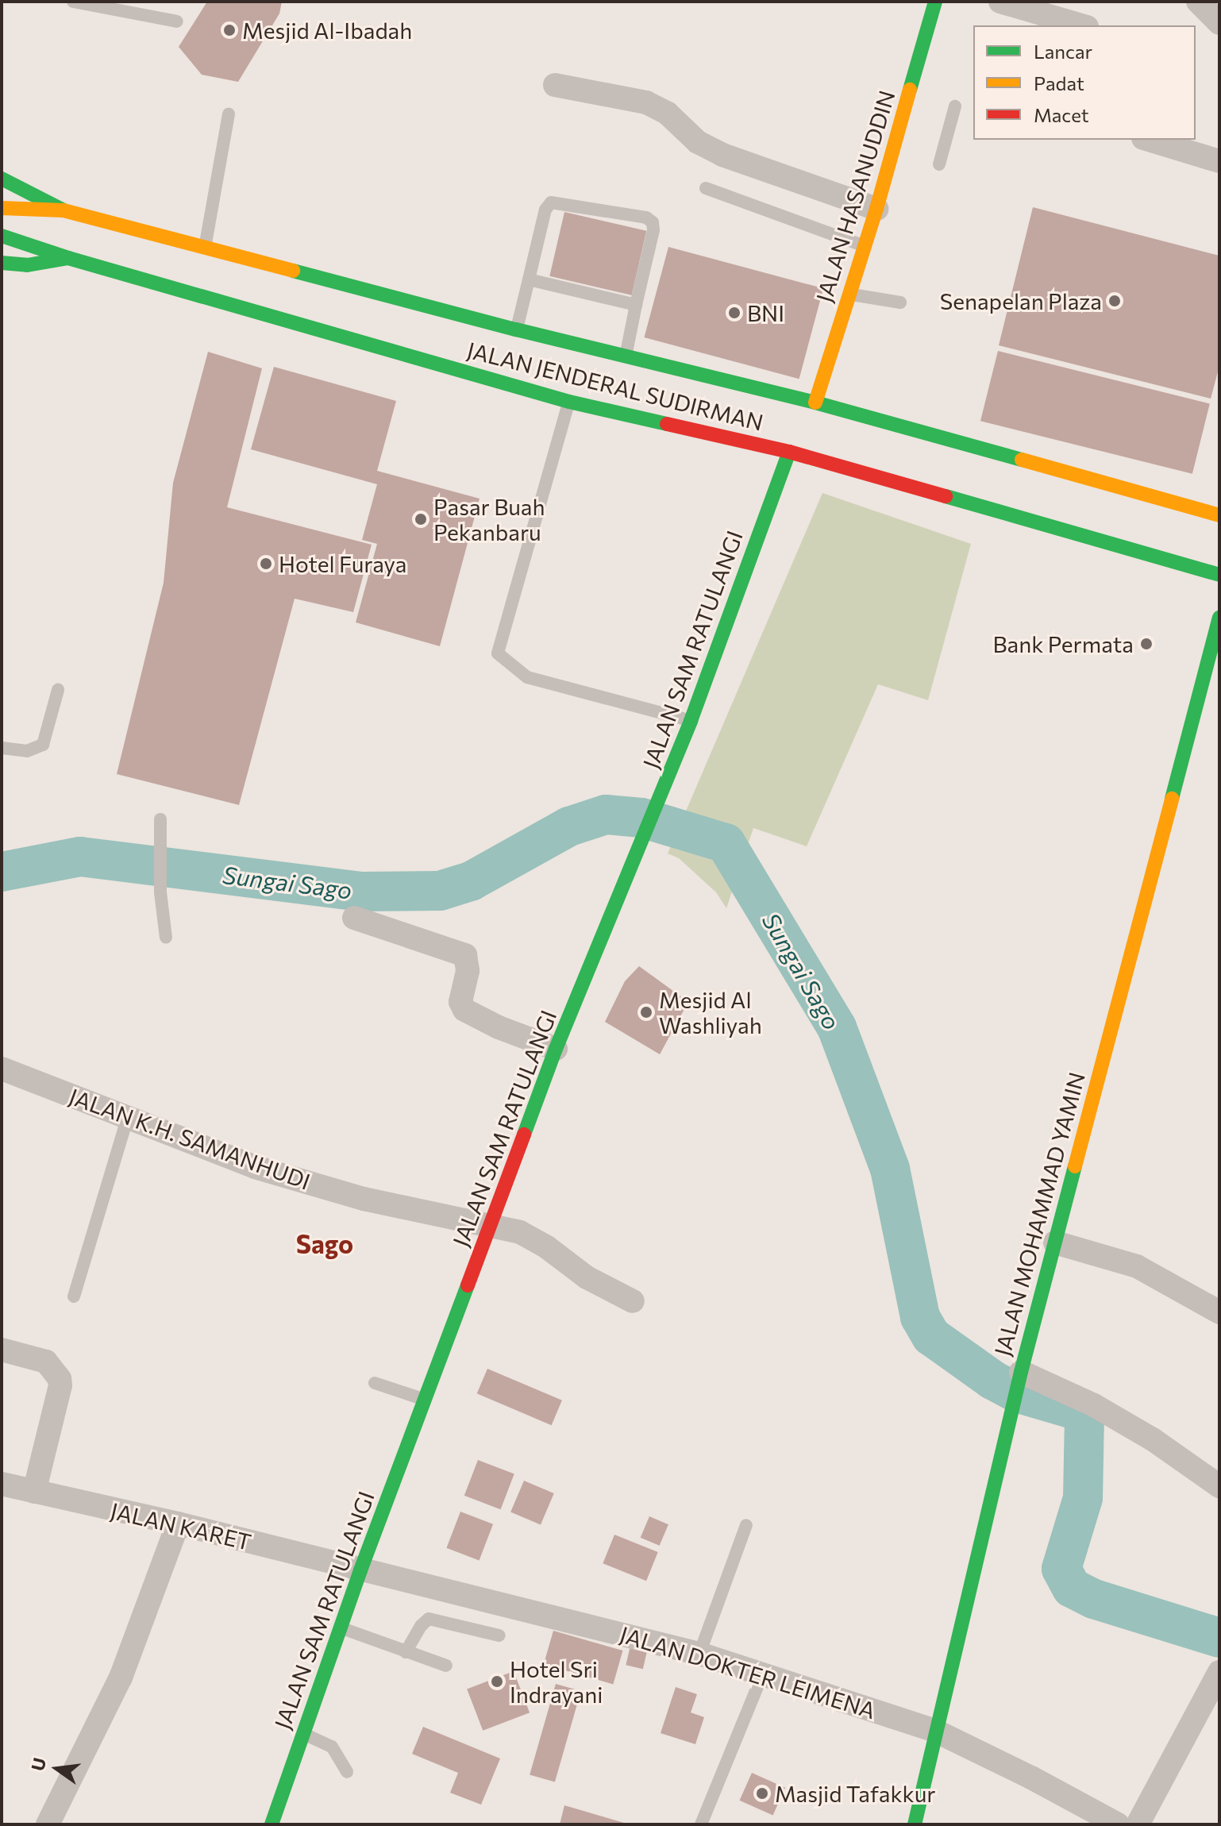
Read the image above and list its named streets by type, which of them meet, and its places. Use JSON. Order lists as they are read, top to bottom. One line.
{"streets":{"main road":["JALAN HASANUDDIN","JALAN JENDERAL SUDIRMAN","JALAN SAM RATULANGI","JALAN MOHAMMAD YAMIN"],"street":["JALAN K.H. SAMANHUDI","JALAN KARET","JALAN DOKTER LEIMENA"]},"crossings":[["JALAN HASANUDDIN","JALAN JENDERAL SUDIRMAN"],["JALAN JENDERAL SUDIRMAN","JALAN SAM RATULANGI"],["JALAN SAM RATULANGI","JALAN K.H. SAMANHUDI"],["JALAN SAM RATULANGI","JALAN KARET"],["JALAN SAM RATULANGI","JALAN DOKTER LEIMENA"],["JALAN MOHAMMAD YAMIN","JALAN DOKTER LEIMENA"],["JALAN KARET","JALAN DOKTER LEIMENA"]],"districts":["Sago"],"water":["Sungai Sago"],"places":["Mesjid Al-Ibadah","Senapelan Plaza","BNI","Pasar Buah Pekanbaru","Hotel Furaya","Bank Permata","Mesjid Al Washliyah","Hotel Sri Indrayani","Masjid Tafakkur"],"legend":["Lancar","Padat","Macet"],"north":"left"}
